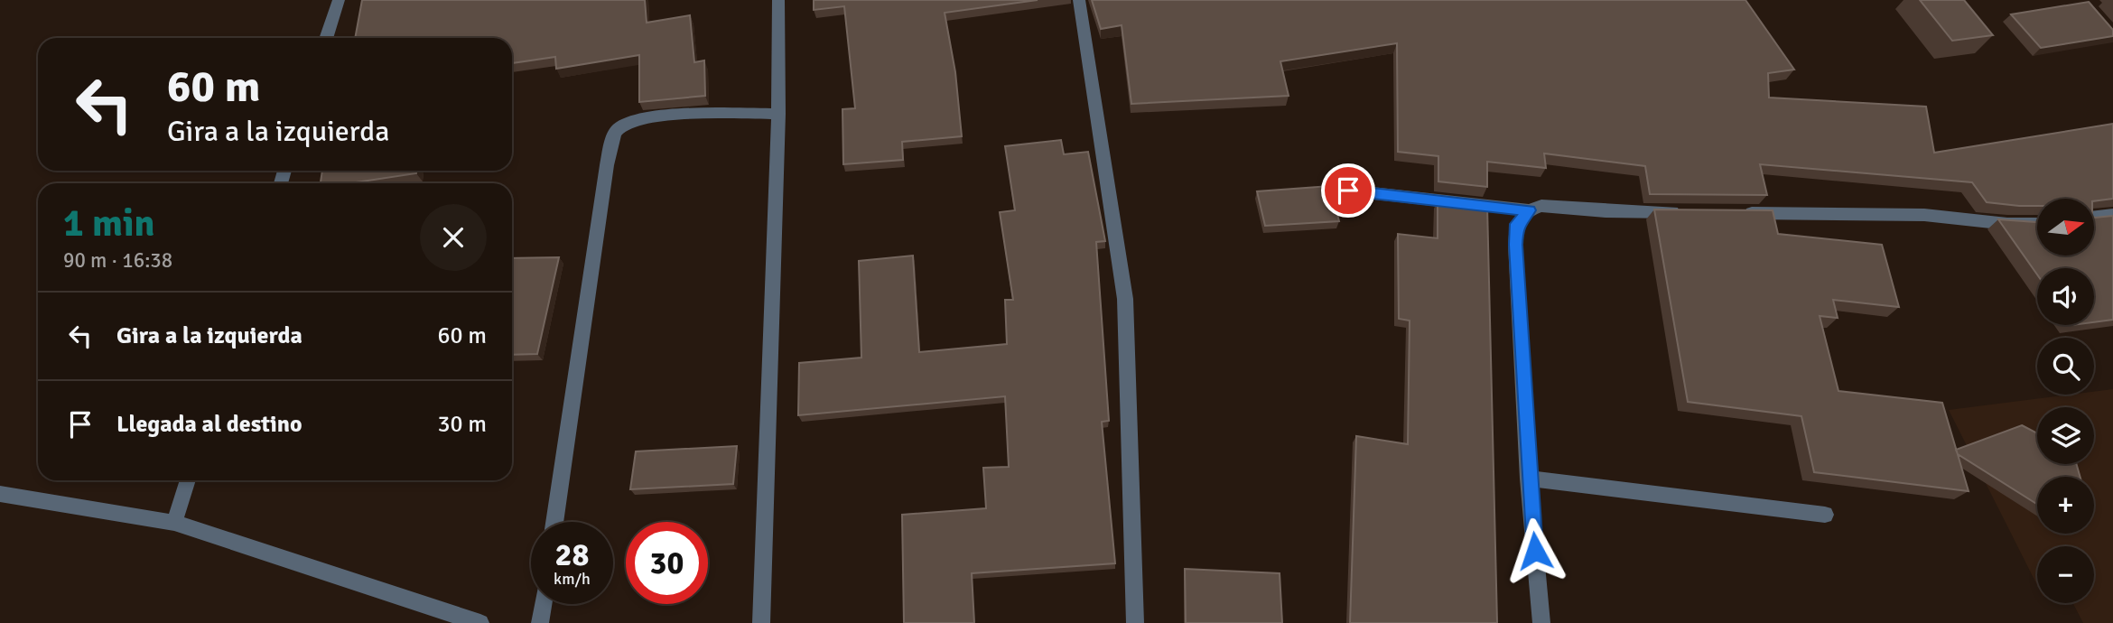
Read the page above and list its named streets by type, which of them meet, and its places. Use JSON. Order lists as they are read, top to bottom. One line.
{"north":"right","page":{"turn":["60 m","Gira a la izquierda"],"heading":["1 min","90 m · 16:38"],"map_buttons":["+","−"],"list":[{"name":"Gira a la izquierda","value":"60 m"},{"name":"Llegada al destino","value":"30 m"}],"speed":"28 km/h","limit":"30"}}
